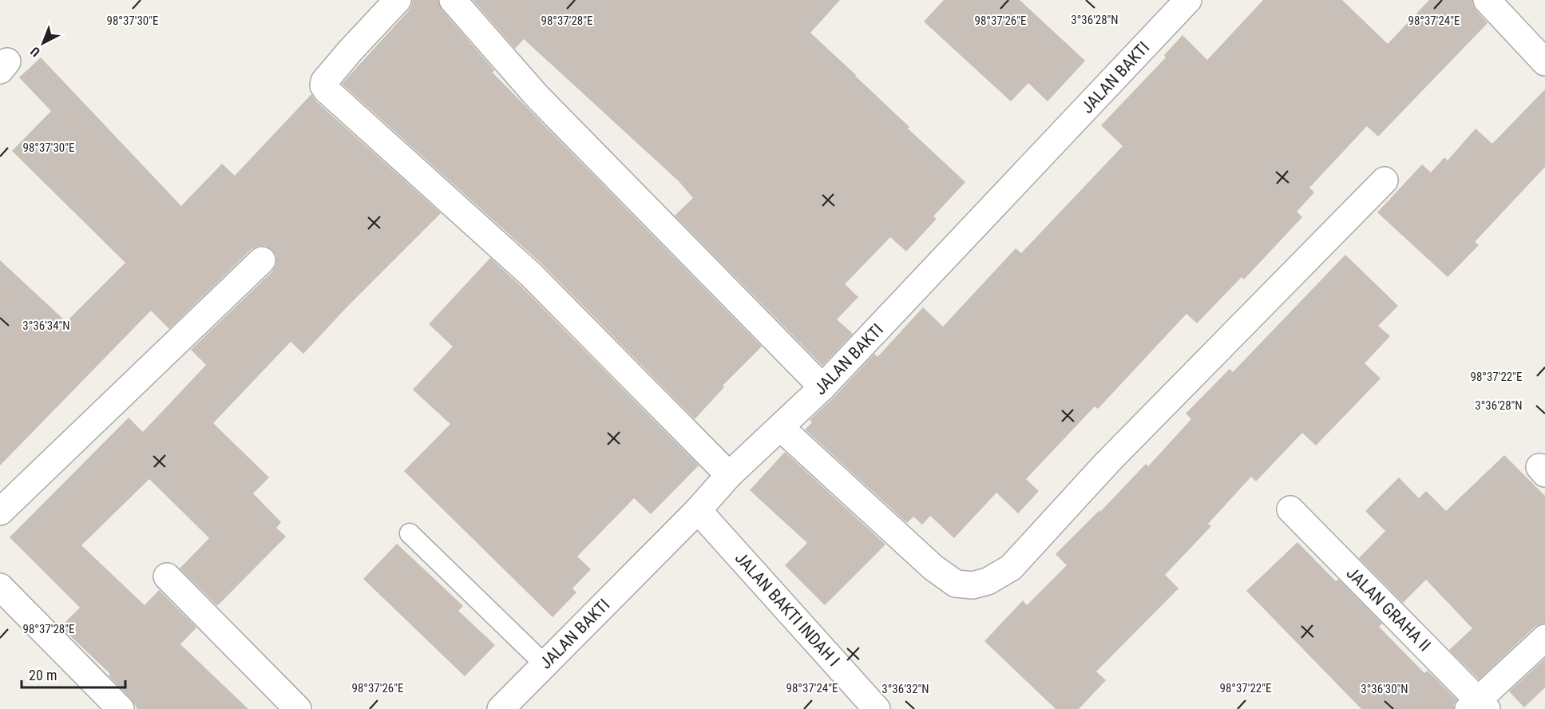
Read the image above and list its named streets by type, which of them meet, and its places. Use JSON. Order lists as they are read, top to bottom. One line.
{"streets":{"street":["JALAN BAKTI","JALAN BAKTI INDAH I","JALAN GRAHA II"]},"crossings":[["JALAN BAKTI","JALAN BAKTI INDAH I"]],"scale_bar":"20 m","north":"bottom left","coordinates":["3°36'28\"N","98°37'30\"E","98°37'28\"E","98°37'26\"E","98°37'24\"E","3°36'34\"N","98°37'22\"E","3°36'32\"N","3°36'30\"N"]}
